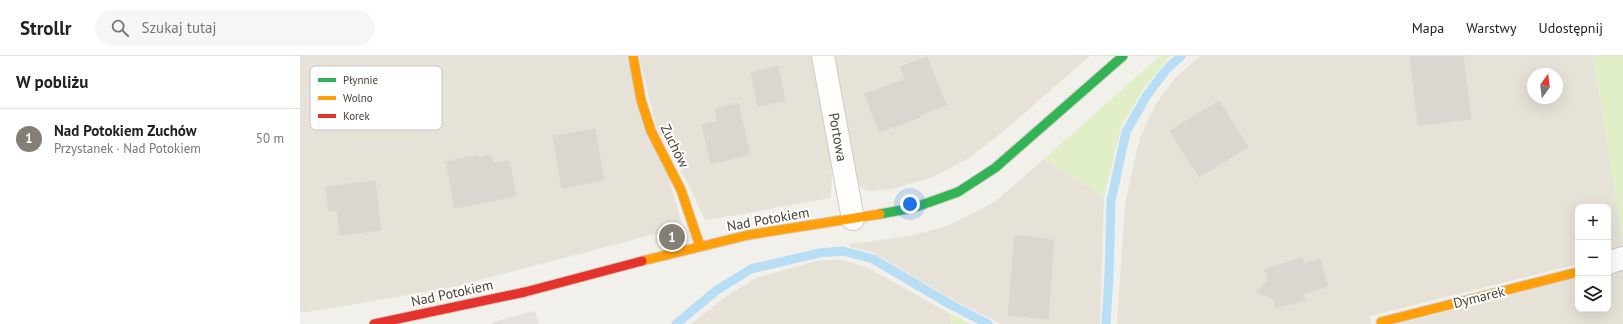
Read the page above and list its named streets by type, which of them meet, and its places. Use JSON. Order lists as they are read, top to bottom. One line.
{"streets":{"street":["Portowa","Zuchów","Nad Potokiem","Dymarek"]},"crossings":[["Portowa","Nad Potokiem"],["Zuchów","Nad Potokiem"]],"legend":["Płynnie","Wolno","Korek"],"north":"top","page":{"header":"Strollr","search":"Szukaj tutaj","nav":["Mapa","Warstwy","Udostępnij"],"heading":"W pobliżu","list":[{"mark":"1","name":"Nad Potokiem Zuchów","note":"Przystanek · Nad Potokiem","value":"50 m"}],"map_buttons":["+","−"],"pins":"1"}}
